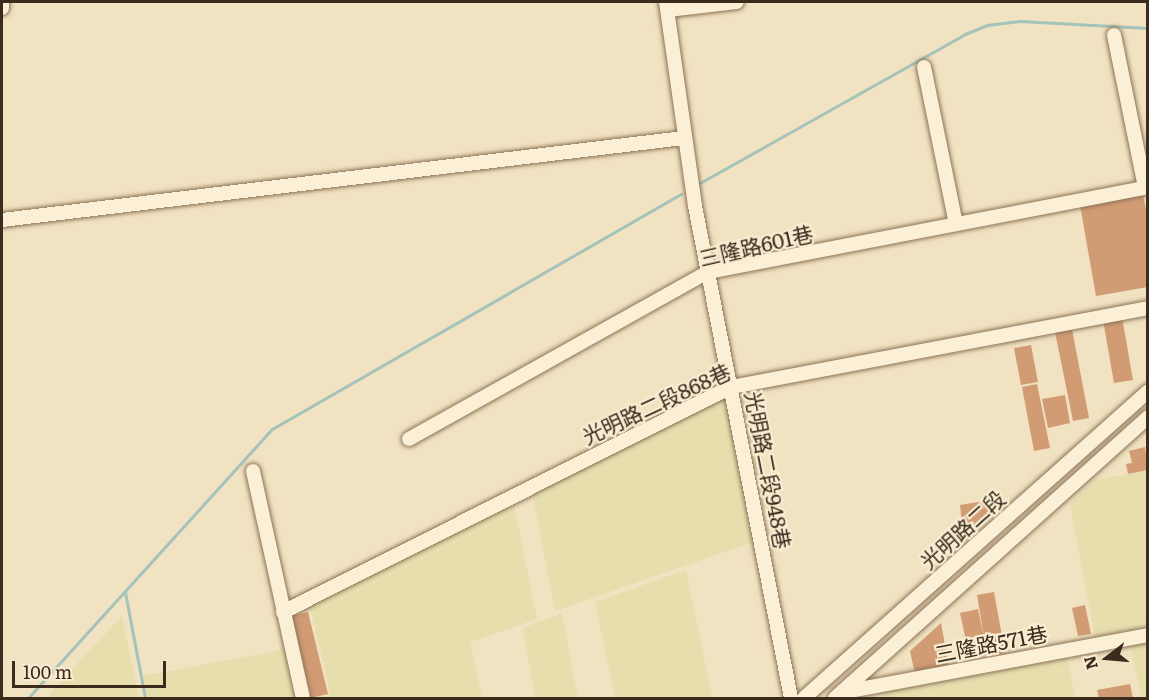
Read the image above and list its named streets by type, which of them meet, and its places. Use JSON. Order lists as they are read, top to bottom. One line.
{"streets":{"street":["三隆路601巷","光明路二段868巷","光明路二段948巷","光明路二段","三隆路571巷"]},"crossings":[["三隆路601巷","光明路二段948巷"],["光明路二段868巷","光明路二段948巷"],["光明路二段","三隆路571巷"]],"scale_bar":"100 m","north":"left"}
